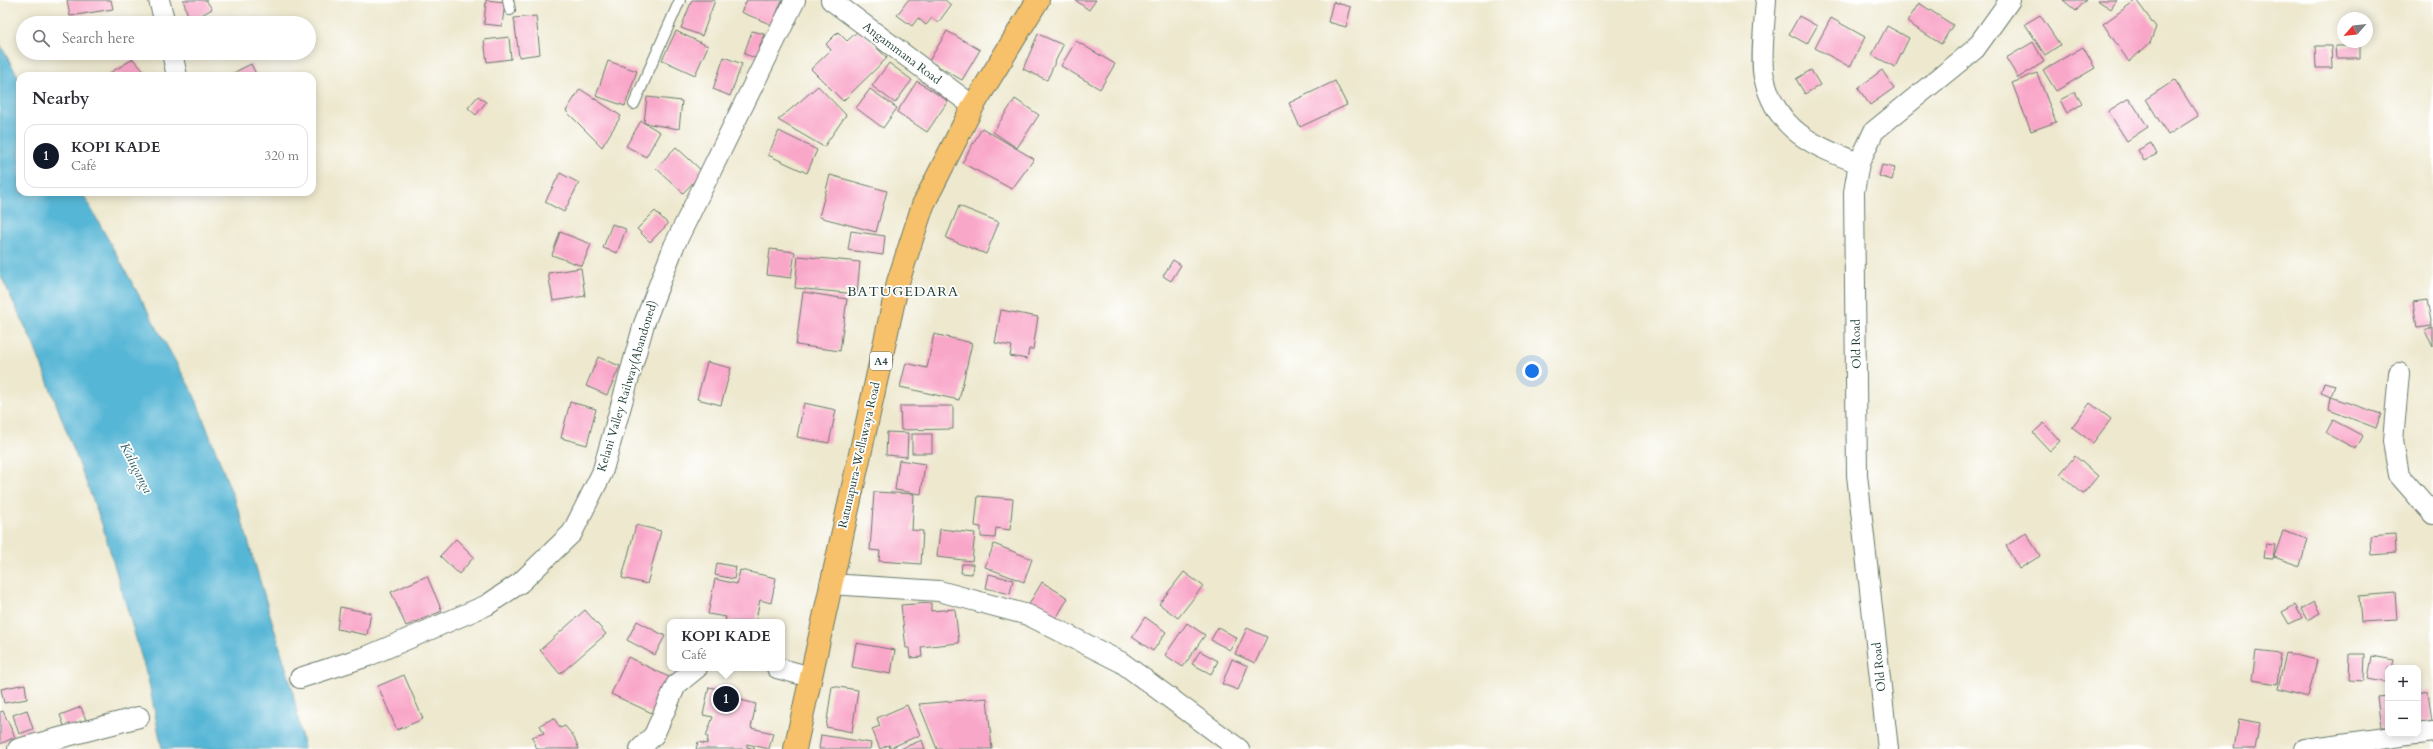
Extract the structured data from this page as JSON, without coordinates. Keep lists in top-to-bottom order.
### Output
{
  "streets": {
    "highway": ["A4", "Ratunapura-Wellawaya Road"],
    "street": ["Angammana Road", "Old Road", "Kelani Valley Railway(Abandoned)"]
  },
  "crossings": [
    ["Angammana Road", "Ratunapura-Wellawaya Road"]
  ],
  "districts": ["BATUGEDARA"],
  "water": ["Kaluganga"],
  "north": "bottom left",
  "page": {
    "search": "Search here",
    "heading": "Nearby",
    "list": [
      {
        "mark": "1",
        "name": "KOPI KADE",
        "note": "Café",
        "value": "320 m"
      }
    ],
    "popup": ["KOPI KADE", "Café"],
    "map_buttons": ["+", "−"],
    "pins": "1"
  }
}
